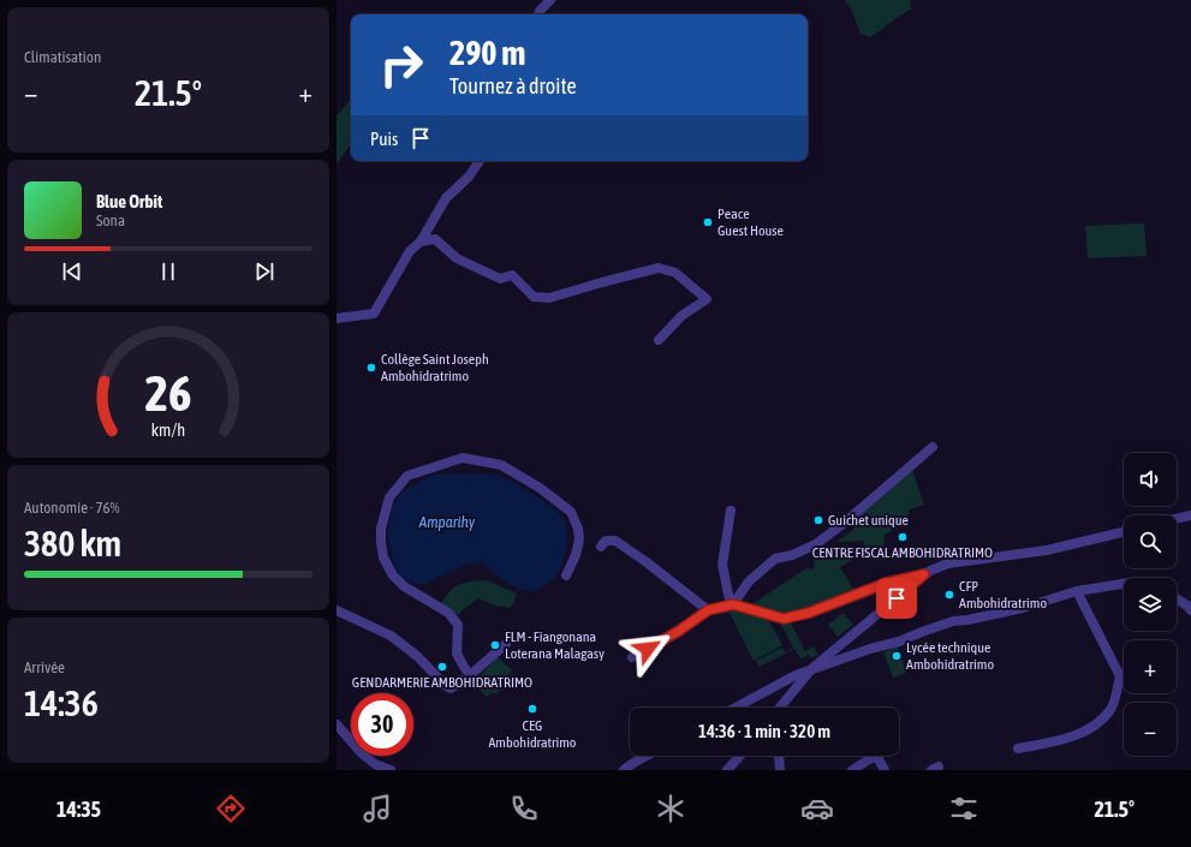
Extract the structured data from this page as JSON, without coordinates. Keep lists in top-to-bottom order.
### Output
{
  "water": ["Amparihy"],
  "places": [
    "Peace Guest House",
    "Collège Saint Joseph Ambohidratrimo",
    "Guichet unique",
    "CENTRE FISCAL AMBOHIDRATRIMO",
    "CFP Ambohidratrimo",
    "FLM - Fiangonana Loterana Malagasy",
    "Lycée technique Ambohidratrimo",
    "GENDARMERIE AMBOHIDRATRIMO",
    "CEG Ambohidratrimo"
  ],
  "page": {
    "tile": [
      "Climatisation",
      ["Autonomie · 76%", "380 km"],
      ["Arrivée", "14:36"]
    ],
    "turn": ["290 m", "Tournez à droite"],
    "heat": ["−", "21.5°", "+"],
    "then": "Puis",
    "song": ["Blue Orbit", "Sona"],
    "map_buttons": ["+", "−"],
    "limit": "30",
    "trip": "14:36 · 1 min · 320 m",
    "tabs": ["14:35", "21.5°"],
    "gauge": ["26", "km/h"]
  }
}
